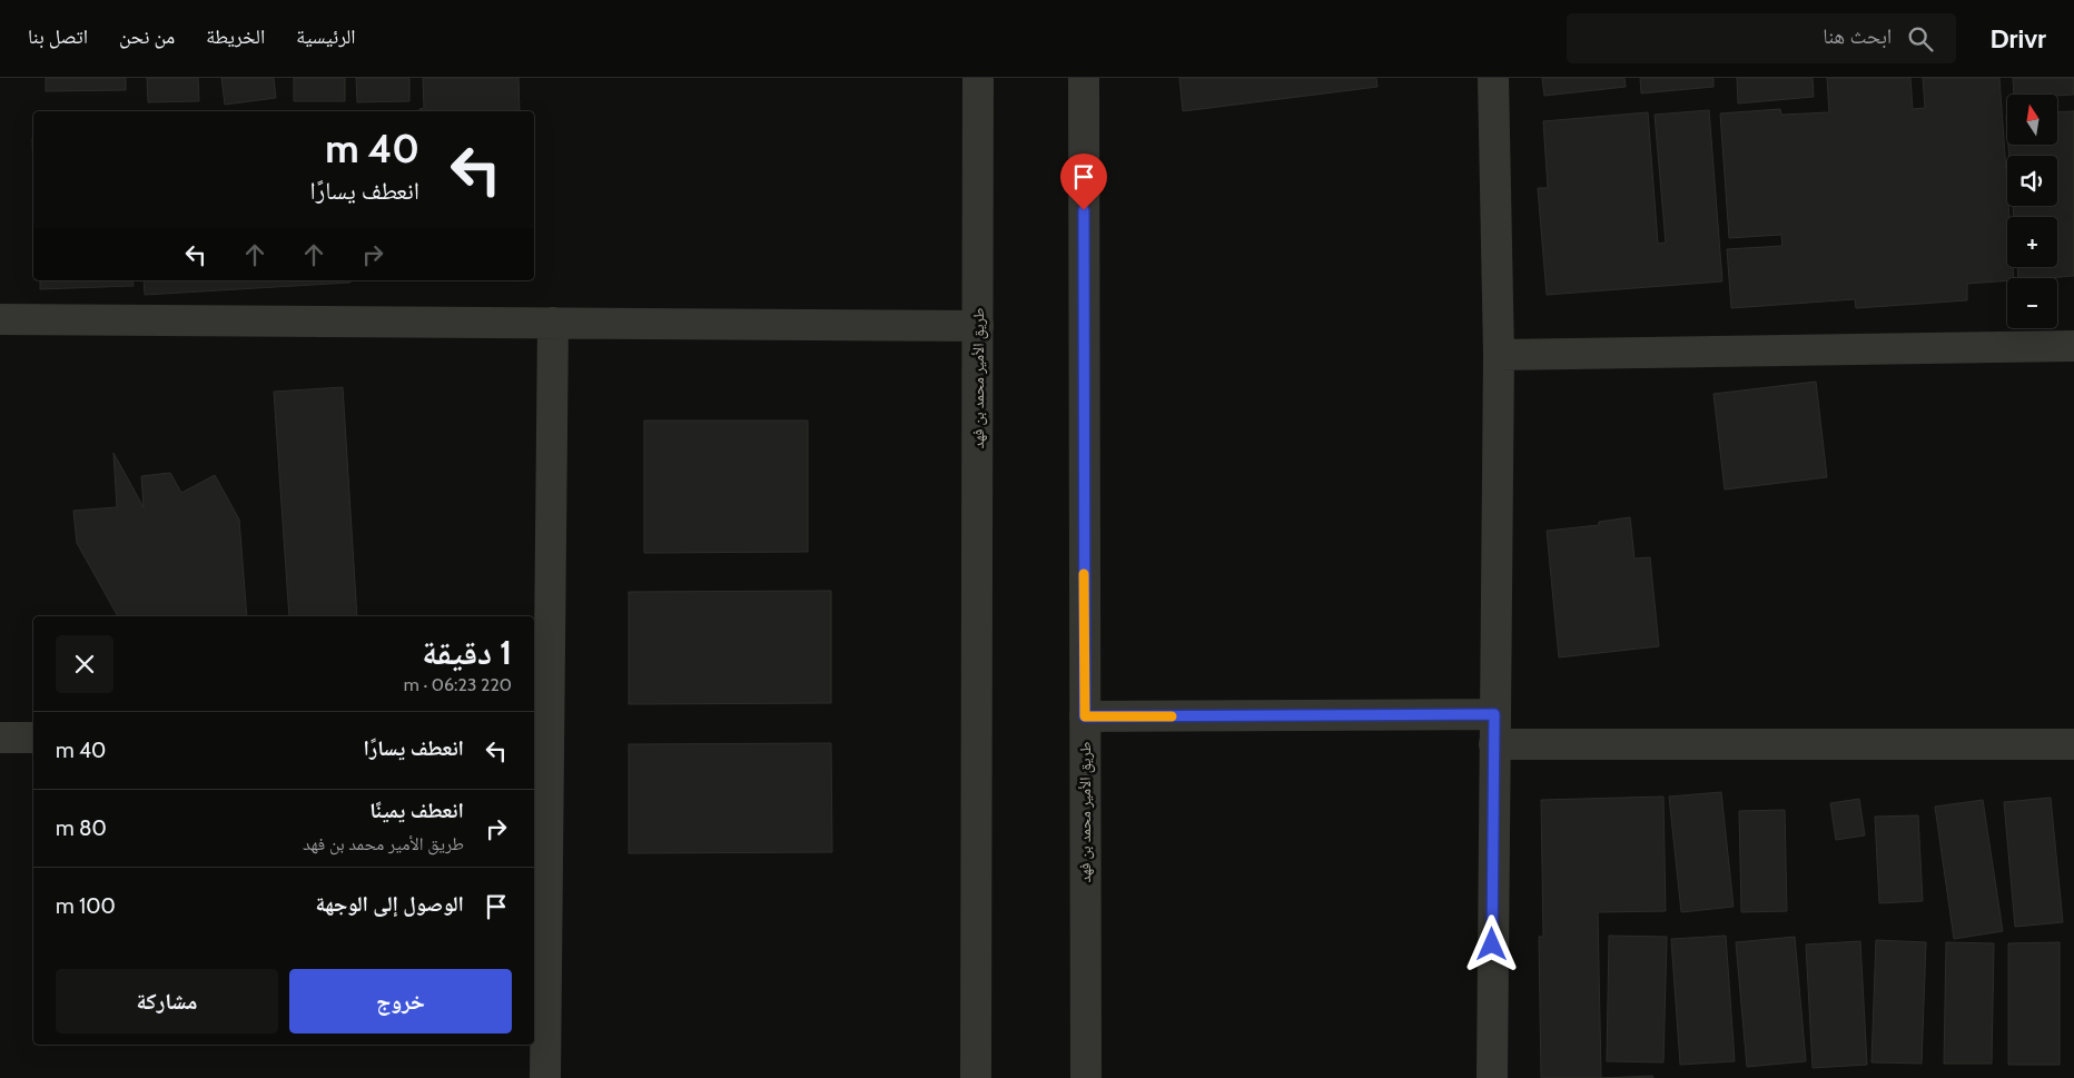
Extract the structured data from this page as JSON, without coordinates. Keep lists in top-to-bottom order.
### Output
{
  "streets": {
    "street": ["طريق الأمير محمد بن فهد"]
  },
  "north": "top",
  "page": {
    "header": "Drivr",
    "search": "ابحث هنا",
    "nav": [
      "الرئيسية",
      "الخريطة",
      "من نحن",
      "اتصل بنا"
    ],
    "map_buttons": ["+", "−"],
    "turn": ["40 m", "انعطف يسارًا"],
    "heading": ["1 دقيقة", "220 m · 06:23"],
    "list": [
      {
        "name": "انعطف يسارًا",
        "value": "40 m"
      },
      {
        "name": "انعطف يمينًا",
        "note": "طريق الأمير محمد بن فهد",
        "value": "80 m"
      },
      {
        "name": "الوصول إلى الوجهة",
        "value": "100 m"
      }
    ],
    "buttons": ["خروج", "مشاركة"]
  }
}
